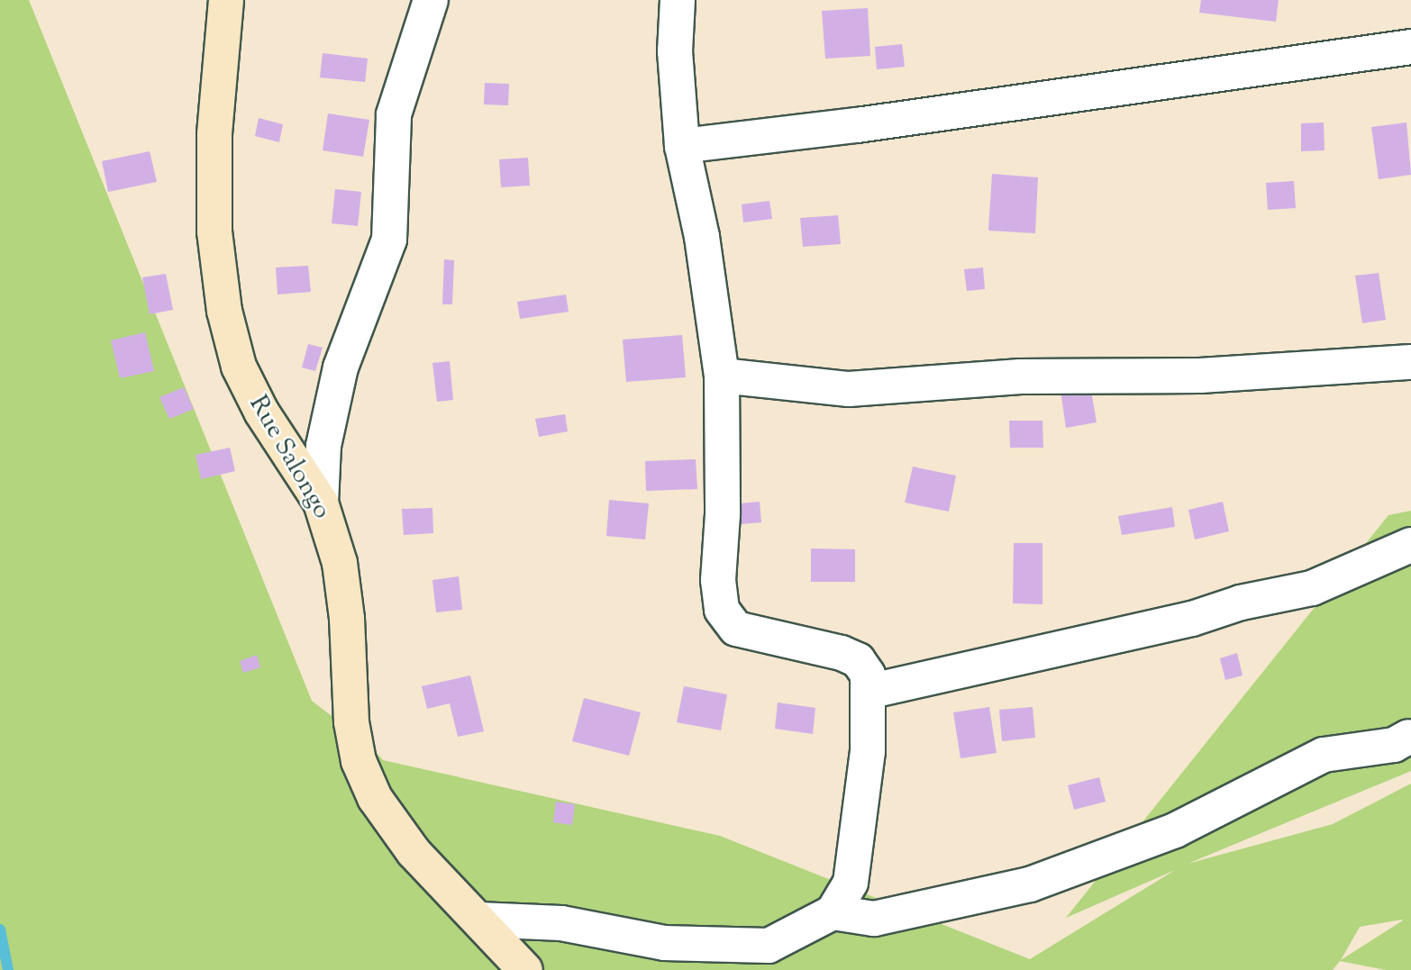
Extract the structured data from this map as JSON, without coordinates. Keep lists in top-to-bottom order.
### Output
{
  "streets": {
    "street": ["Rue Salongo"]
  }
}
